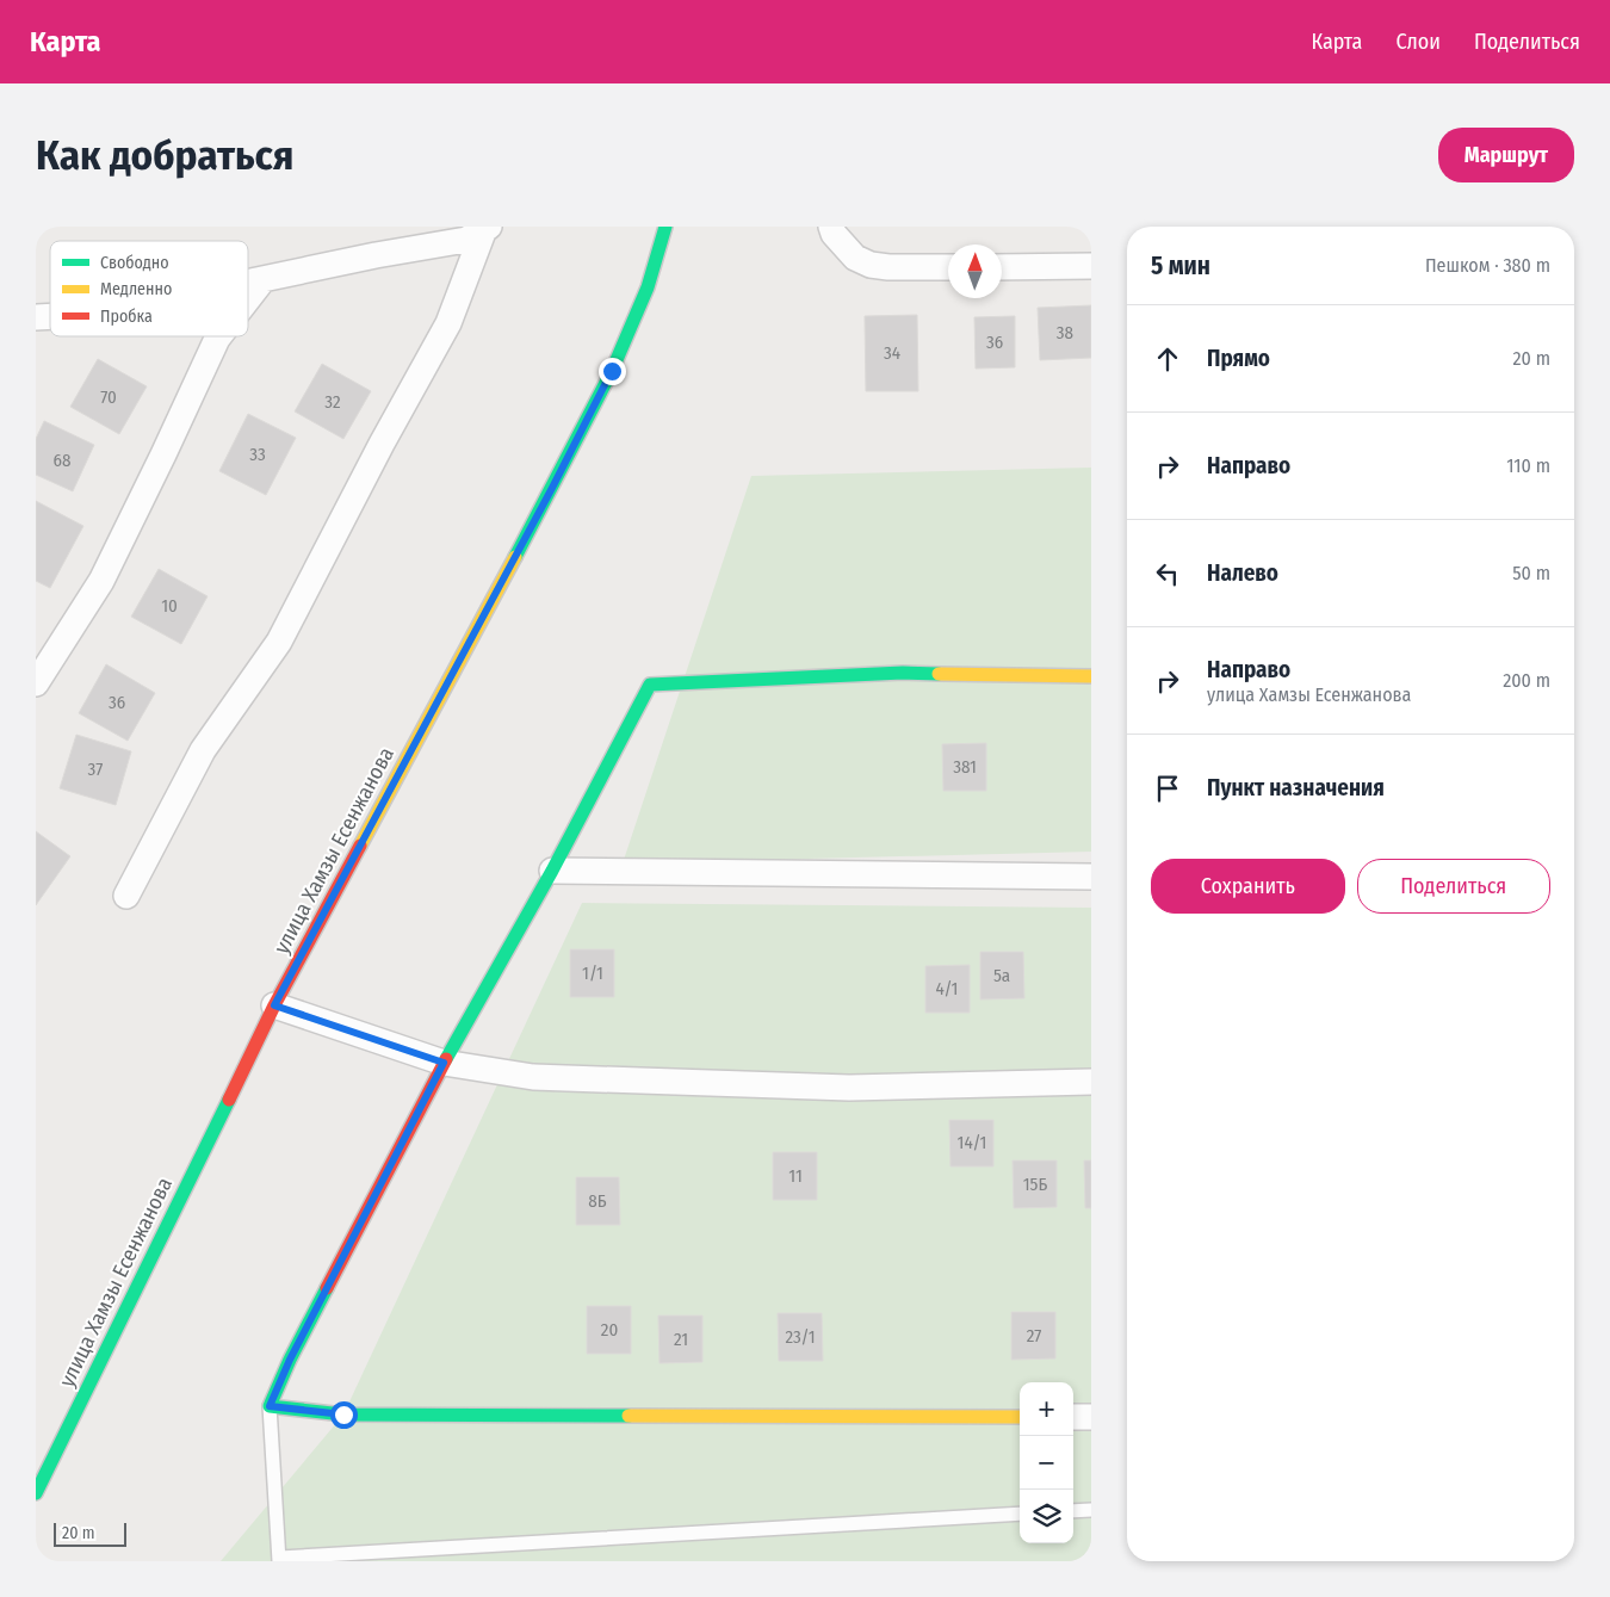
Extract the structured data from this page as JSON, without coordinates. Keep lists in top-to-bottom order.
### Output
{
  "streets": {
    "street": ["улица Хамзы Есенжанова"]
  },
  "house_numbers": [
    "38",
    "36",
    "34",
    "70",
    "32",
    "33",
    "68",
    "10",
    "36",
    "381",
    "37",
    "1/1",
    "5а",
    "4/1",
    "14/1",
    "11",
    "15Б",
    "8Б",
    "20",
    "27",
    "23/1",
    "21"
  ],
  "legend": ["Свободно", "Медленно", "Пробка"],
  "scale_bar": "20 m",
  "north": "top",
  "page": {
    "header": "Карта",
    "nav": ["Карта", "Слои", "Поделиться"],
    "buttons": [
      "Маршрут",
      ["Сохранить", "Поделиться"]
    ],
    "title": "Как добраться",
    "heading": ["5 мин", "Пешком · 380 m"],
    "list": [
      ["Прямо", "20 m"],
      ["Направо", "110 m"],
      ["Налево", "50 m"],
      ["Направо", "улица Хамзы Есенжанова", "200 m"],
      "Пункт назначения"
    ],
    "map_buttons": ["+", "−"],
    "scale": "20 m"
  }
}
